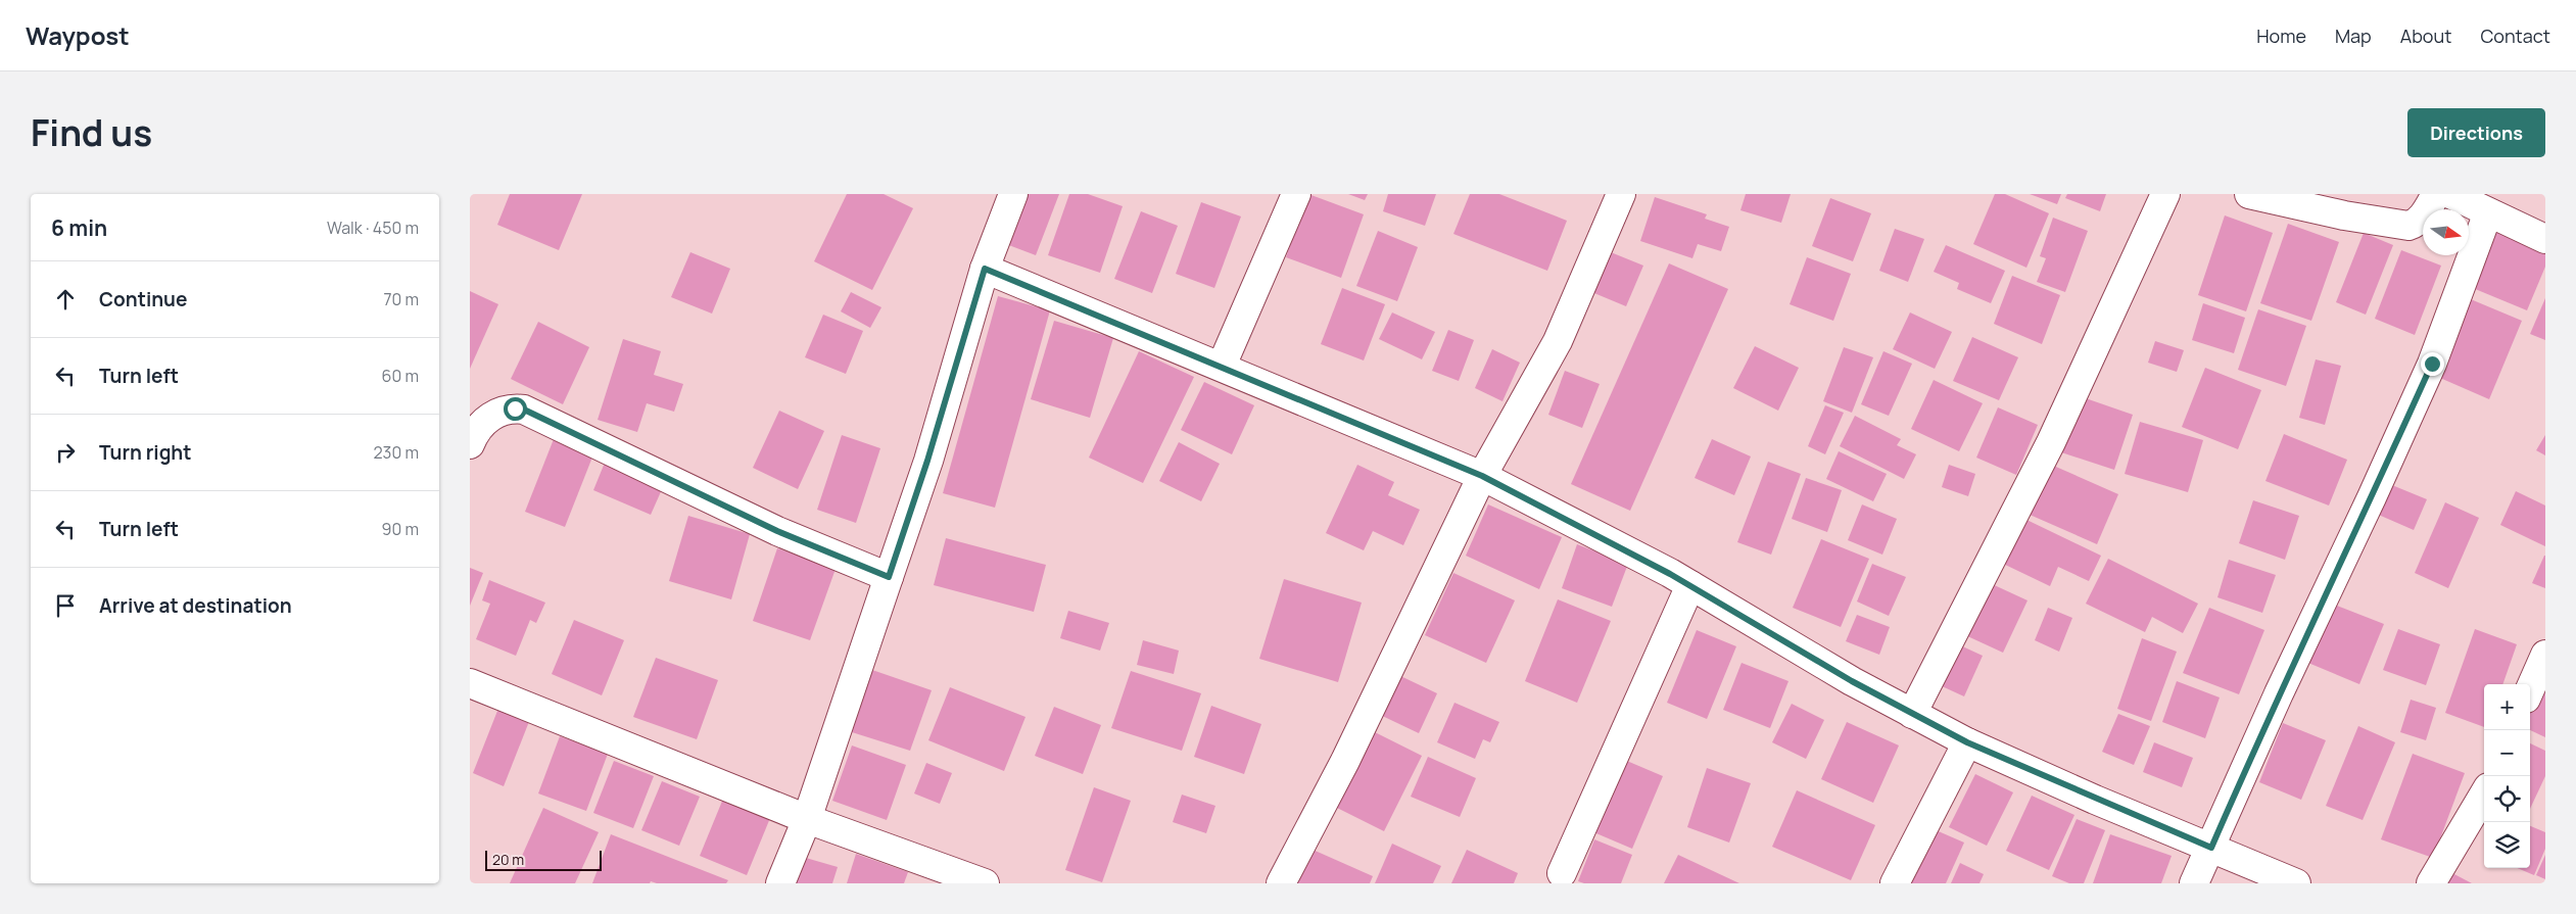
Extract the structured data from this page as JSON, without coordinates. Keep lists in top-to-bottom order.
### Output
{
  "scale_bar": "20 m",
  "north": "right",
  "page": {
    "header": "Waypost",
    "nav": [
      "Home",
      "Map",
      "About",
      "Contact"
    ],
    "title": "Find us",
    "buttons": "Directions",
    "heading": ["6 min", "Walk · 450 m"],
    "list": [
      ["Continue", "70 m"],
      ["Turn left", "60 m"],
      ["Turn right", "230 m"],
      ["Turn left", "90 m"],
      "Arrive at destination"
    ],
    "map_buttons": ["+", "−"],
    "scale": "20 m"
  }
}
